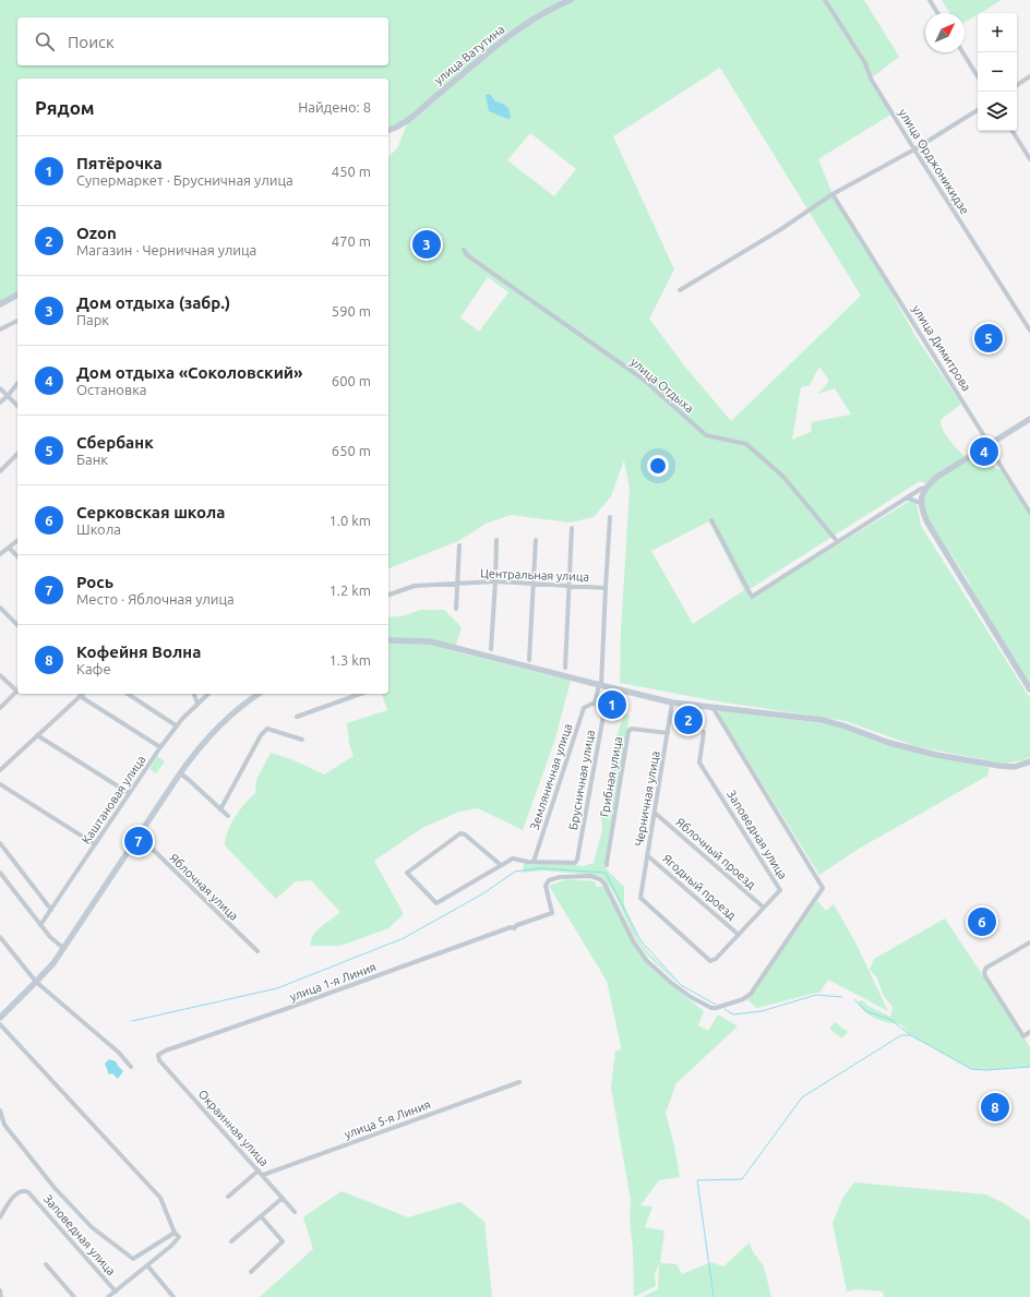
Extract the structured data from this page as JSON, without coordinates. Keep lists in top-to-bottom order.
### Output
{
  "streets": {
    "street": [
      "улица Ватутина",
      "улица Орджоникидзе",
      "улица Димитрова",
      "улица Отдыха",
      "Центральная улица",
      "Земляничная улица",
      "Грибная улица",
      "Брусничная улица",
      "Черничная улица",
      "Каштановая улица",
      "Заповедная улица",
      "Яблочный проезд",
      "Яблочная улица",
      "Ягодный проезд",
      "улица 1-я Линия",
      "улица 5-я Линия",
      "Окраинная улица"
    ]
  },
  "crossings": [
    ["Земляничная улица", "Брусничная улица"],
    ["Грибная улица", "Черничная улица"],
    ["Черничная улица", "Заповедная улица"],
    ["Черничная улица", "Яблочный проезд"],
    ["Черничная улица", "Ягодный проезд"],
    ["Заповедная улица", "Яблочный проезд"],
    ["Заповедная улица", "Ягодный проезд"],
    ["улица 1-я Линия", "Окраинная улица"],
    ["улица 5-я Линия", "Окраинная улица"]
  ],
  "north": "top right",
  "page": {
    "map_buttons": ["+", "−"],
    "search": "Поиск",
    "heading": ["Рядом", "Найдено: 8"],
    "list": [
      {
        "mark": "1",
        "name": "Пятёрочка",
        "note": "Супермаркет · Брусничная улица",
        "value": "450 m"
      },
      {
        "mark": "2",
        "name": "Ozon",
        "note": "Магазин · Черничная улица",
        "value": "470 m"
      },
      {
        "mark": "3",
        "name": "Дом отдыха (забр.)",
        "note": "Парк",
        "value": "590 m"
      },
      {
        "mark": "4",
        "name": "Дом отдыха «Соколовский»",
        "note": "Остановка",
        "value": "600 m"
      },
      {
        "mark": "5",
        "name": "Сбербанк",
        "note": "Банк",
        "value": "650 m"
      },
      {
        "mark": "6",
        "name": "Серковская школа",
        "note": "Школа",
        "value": "1.0 km"
      },
      {
        "mark": "7",
        "name": "Рось",
        "note": "Место · Яблочная улица",
        "value": "1.2 km"
      },
      {
        "mark": "8",
        "name": "Кофейня Волна",
        "note": "Кафе",
        "value": "1.3 km"
      }
    ],
    "pins": [
      "3",
      "5",
      "4",
      "1",
      "2",
      "7",
      "6",
      "8"
    ]
  }
}
